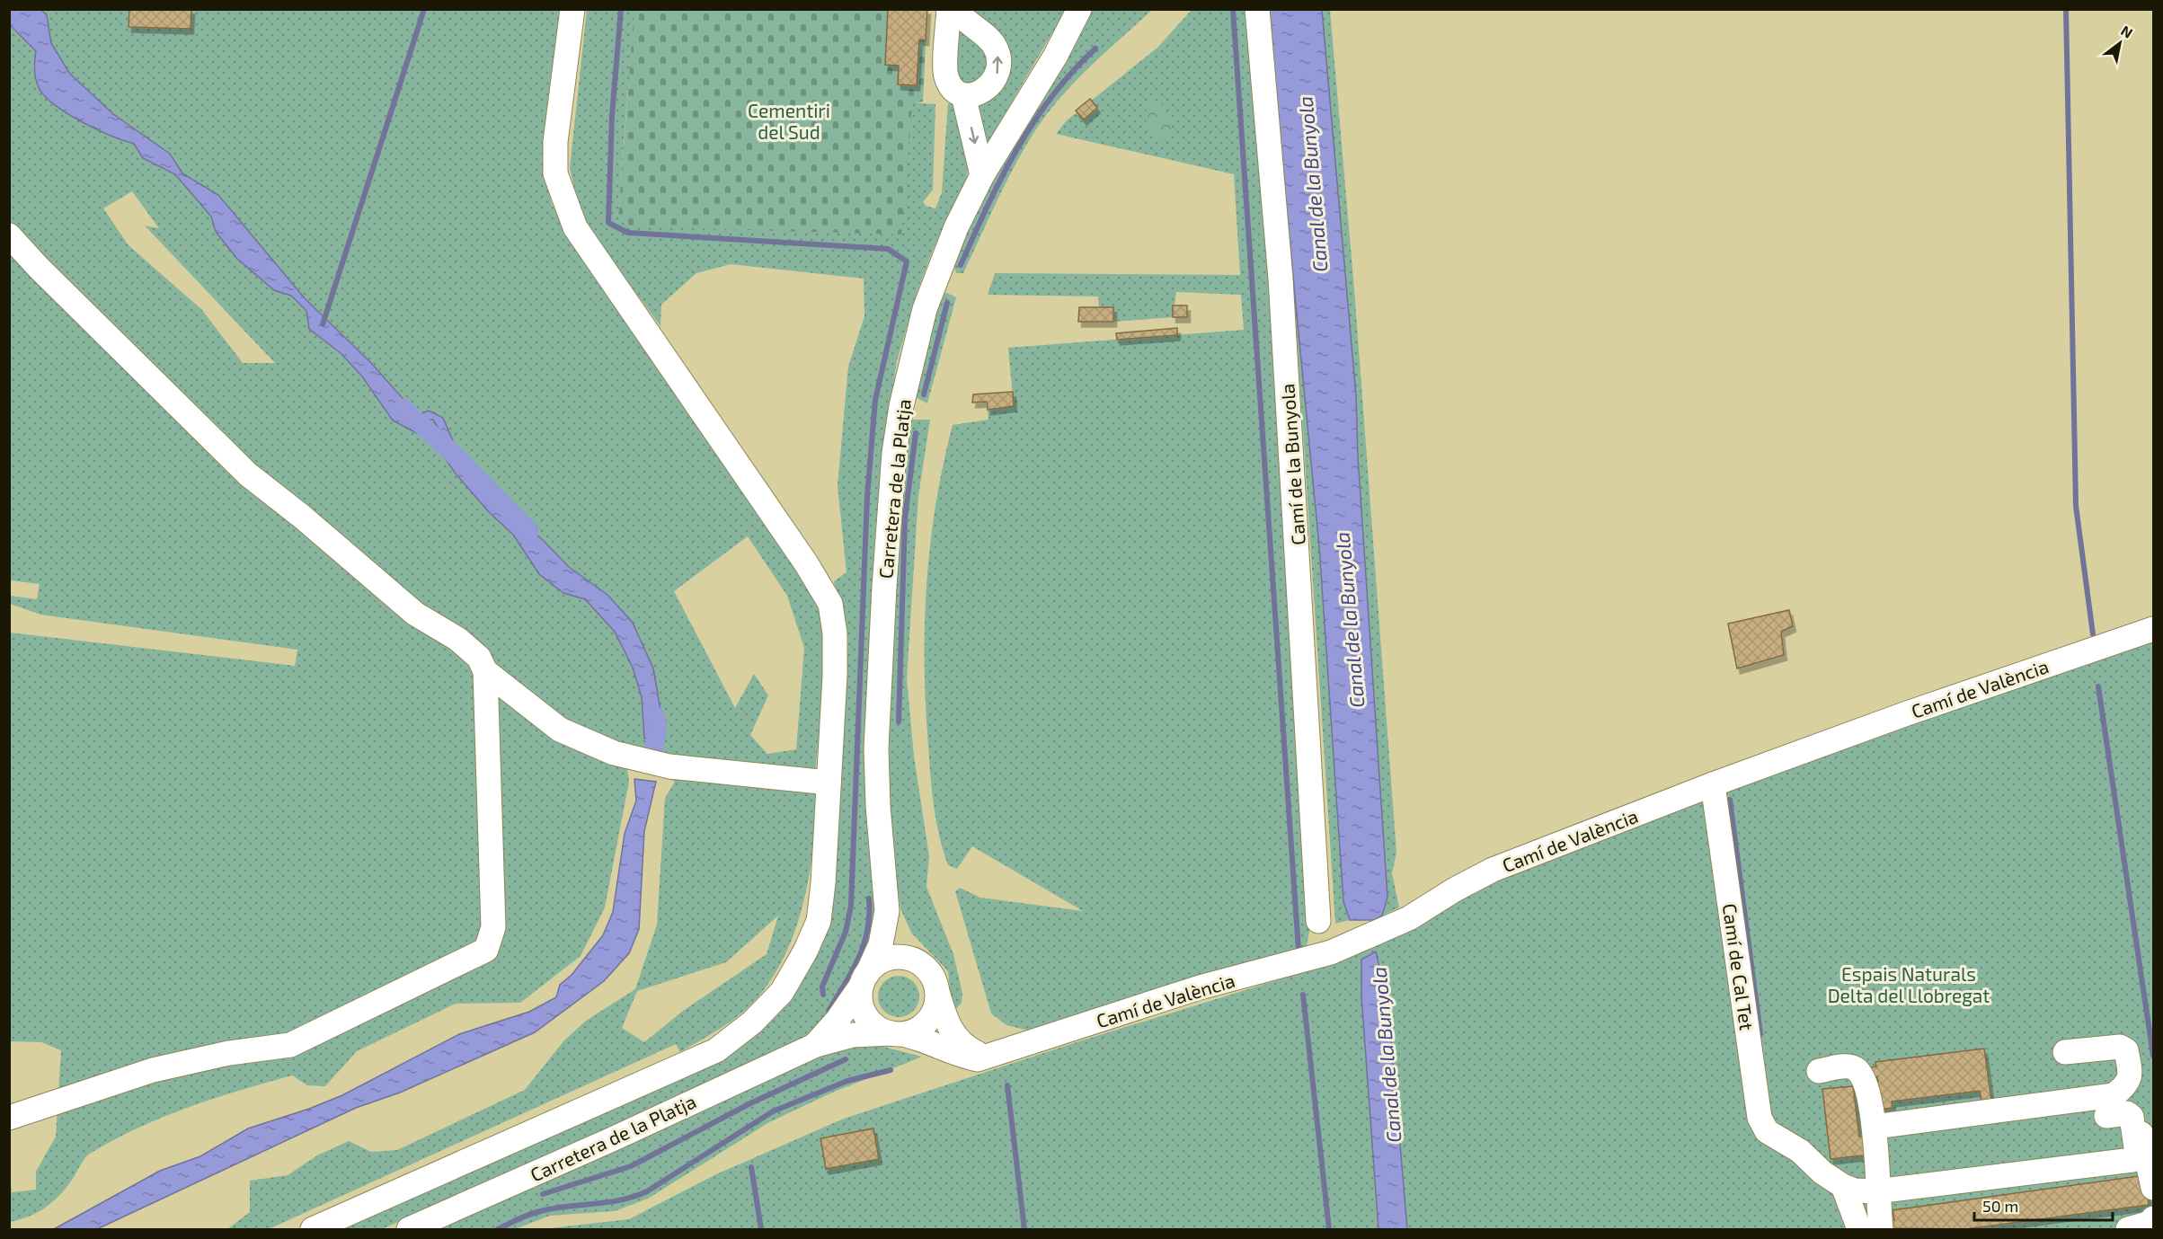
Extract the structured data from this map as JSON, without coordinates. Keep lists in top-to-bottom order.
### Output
{
  "streets": {
    "street": [
      "Camí de la Bunyola",
      "Carretera de la Platja",
      "Camí de València",
      "Camí de Cal Tet"
    ]
  },
  "crossings": [
    ["Carretera de la Platja", "Camí de València"],
    ["Camí de València", "Camí de Cal Tet"]
  ],
  "water": ["Canal de la Bunyola"],
  "parks": ["Cementiri del Sud", "Espais Naturals Delta del Llobregat"],
  "scale_bar": "50 m",
  "north": "top right"
}
